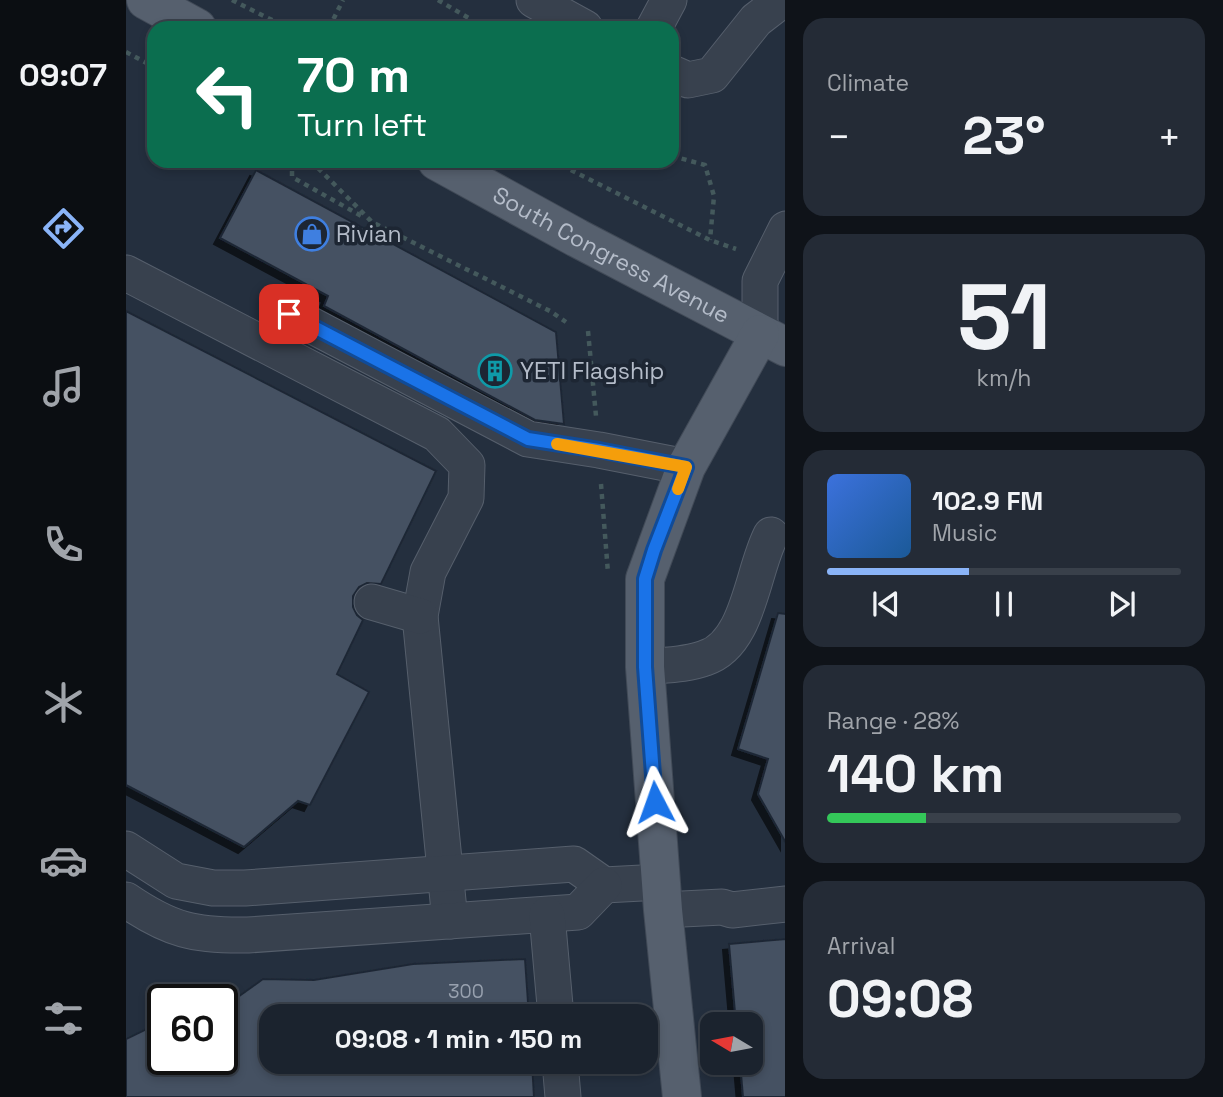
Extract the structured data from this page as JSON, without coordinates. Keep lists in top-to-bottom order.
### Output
{
  "streets": {
    "main road": ["South Congress Avenue"]
  },
  "places": {
    "shop": ["Rivian"],
    "building": ["YETI Flagship"]
  },
  "house_numbers": ["300"],
  "north": "left",
  "page": {
    "tabs": "09:07",
    "tile": [
      "Climate",
      ["51", "km/h"],
      ["Range · 28%", "140 km"],
      ["Arrival", "09:08"]
    ],
    "turn": ["70 m", "Turn left"],
    "heat": ["−", "23°", "+"],
    "song": ["102.9 FM", "Music"],
    "limit": "60",
    "trip": "09:08 · 1 min · 150 m"
  }
}
